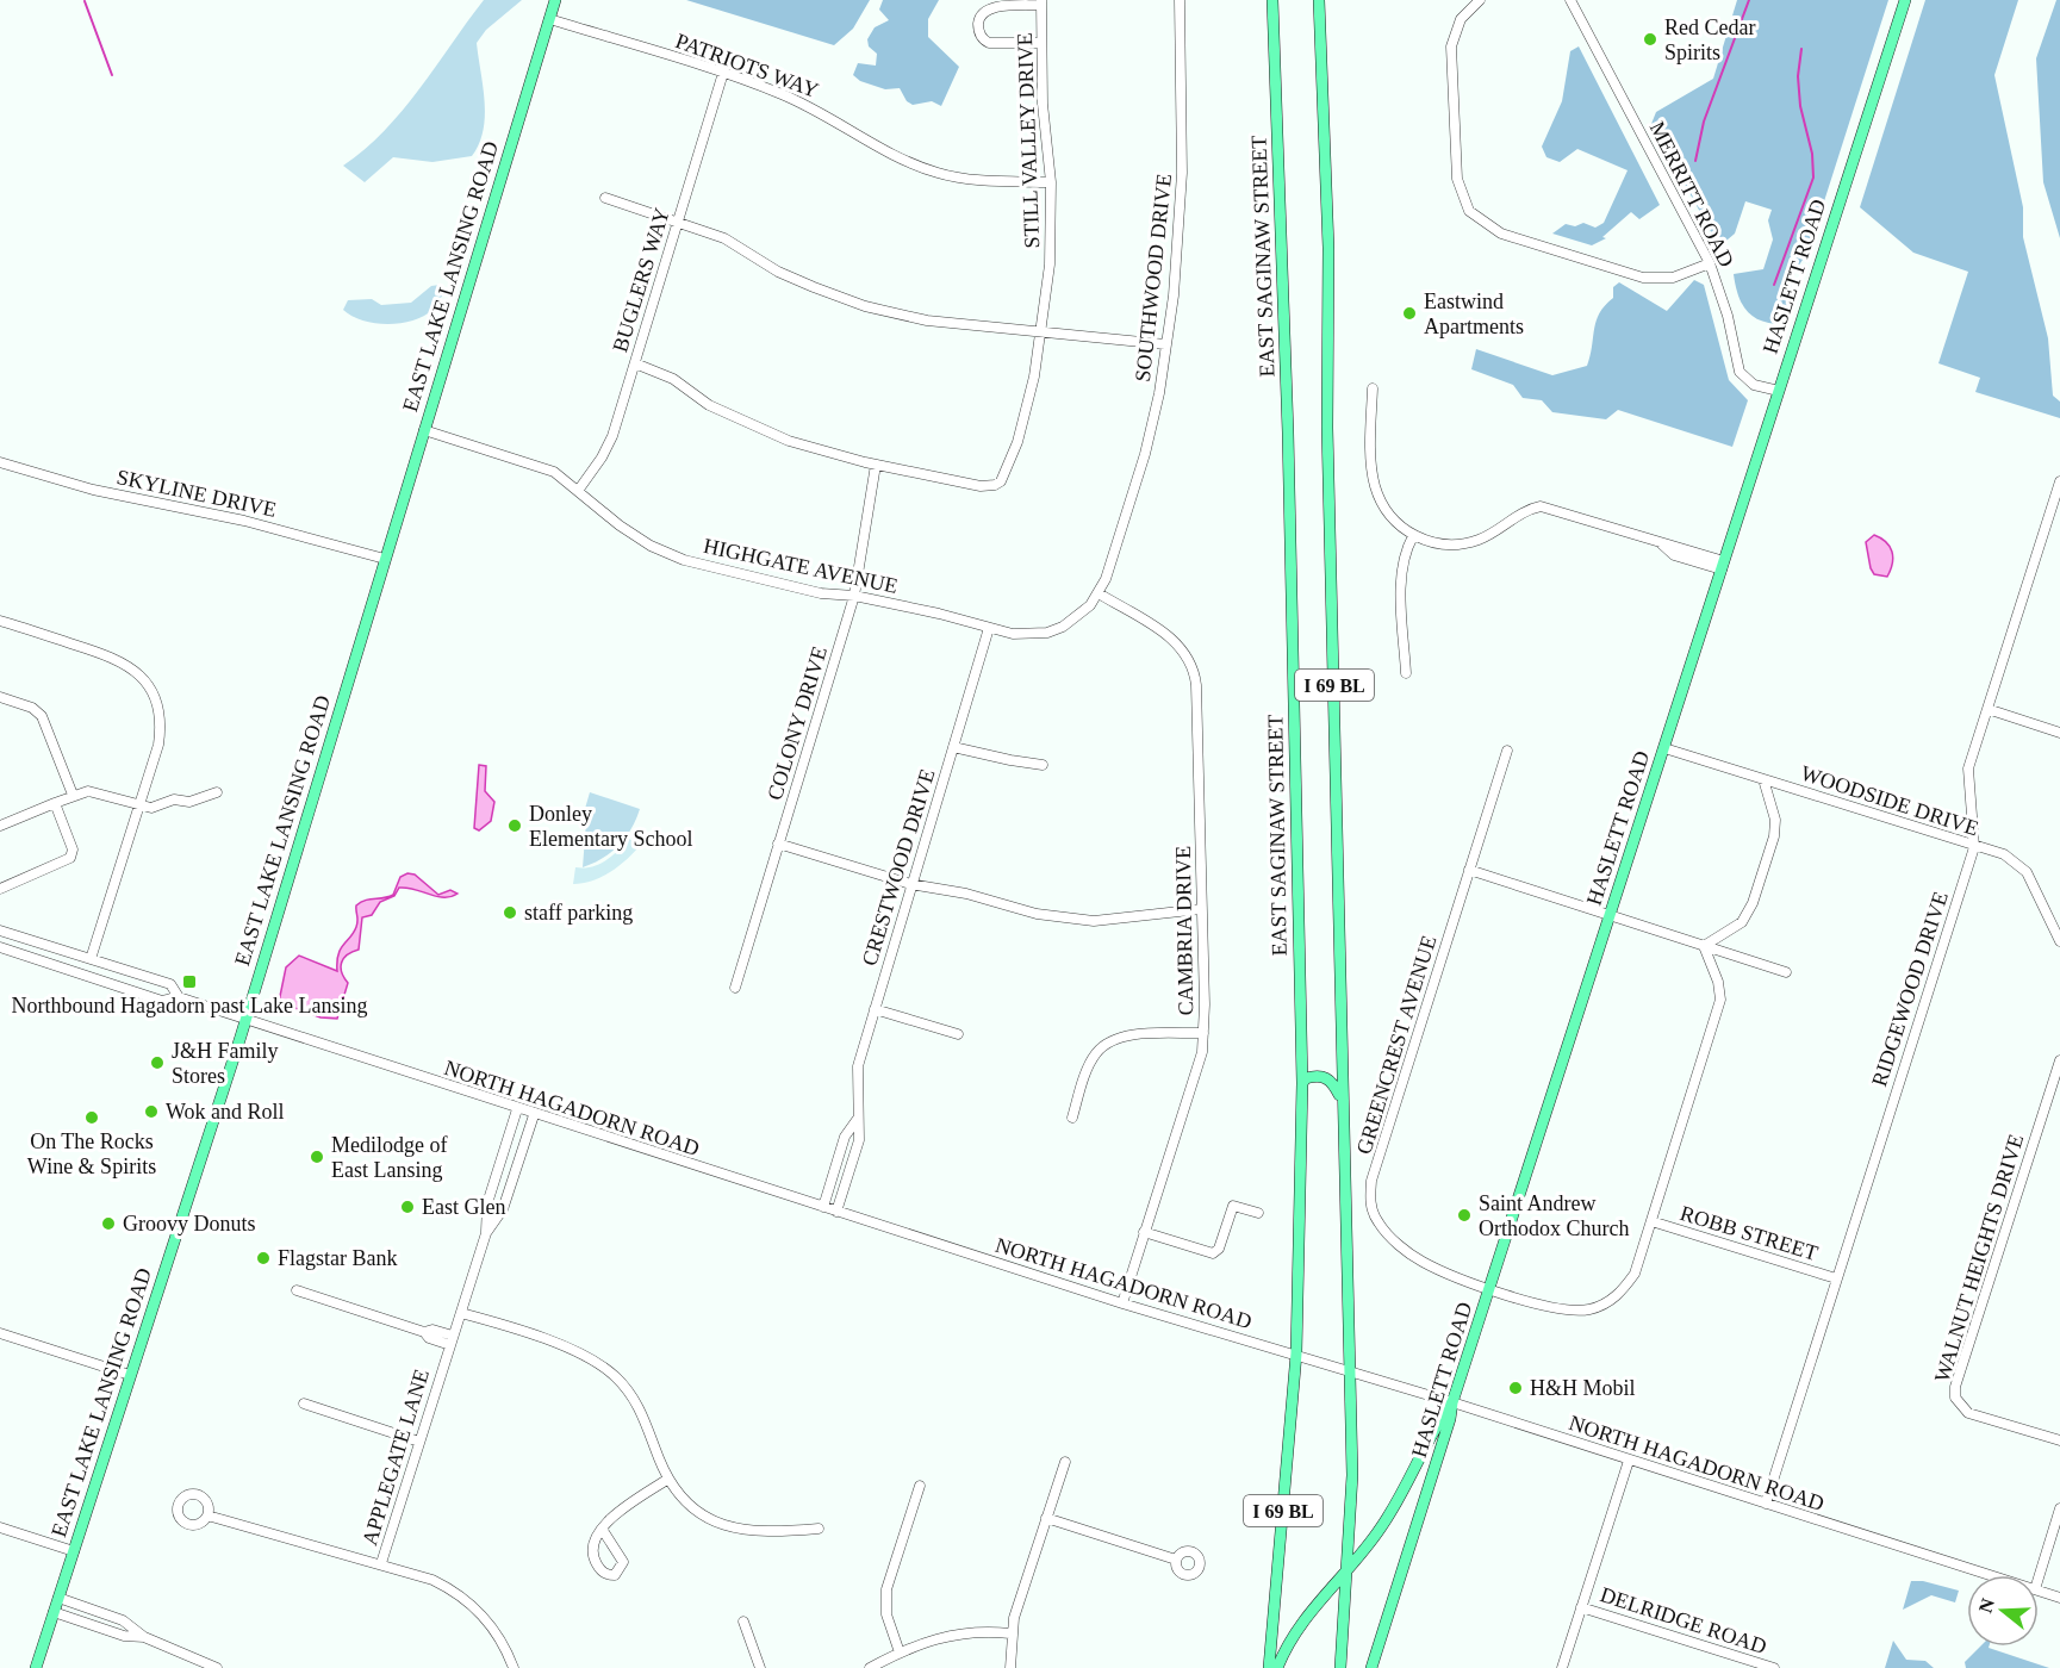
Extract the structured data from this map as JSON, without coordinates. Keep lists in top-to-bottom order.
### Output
{
  "streets": {
    "main road": [
      "EAST SAGINAW STREET",
      "EAST LAKE LANSING ROAD",
      "HASLETT ROAD",
      "I 69 BL"
    ],
    "street": [
      "PATRIOTS WAY",
      "STILL VALLEY DRIVE",
      "MERRITT ROAD",
      "SOUTHWOOD DRIVE",
      "BUGLERS WAY",
      "SKYLINE DRIVE",
      "HIGHGATE AVENUE",
      "COLONY DRIVE",
      "WOODSIDE DRIVE",
      "CRESTWOOD DRIVE",
      "CAMBRIA DRIVE",
      "RIDGEWOOD DRIVE",
      "GREENCREST AVENUE",
      "NORTH HAGADORN ROAD",
      "ROBB STREET",
      "WALNUT HEIGHTS DRIVE",
      "APPLEGATE LANE",
      "DELRIDGE ROAD"
    ]
  },
  "crossings": [
    ["PATRIOTS WAY", "STILL VALLEY DRIVE"],
    ["PATRIOTS WAY", "EAST LAKE LANSING ROAD"],
    ["PATRIOTS WAY", "BUGLERS WAY"],
    ["STILL VALLEY DRIVE", "COLONY DRIVE"],
    ["MERRITT ROAD", "HASLETT ROAD"],
    ["EAST SAGINAW STREET", "NORTH HAGADORN ROAD"],
    ["EAST LAKE LANSING ROAD", "SKYLINE DRIVE"],
    ["EAST LAKE LANSING ROAD", "HIGHGATE AVENUE"],
    ["EAST LAKE LANSING ROAD", "NORTH HAGADORN ROAD"],
    ["HASLETT ROAD", "WOODSIDE DRIVE"],
    ["HASLETT ROAD", "GREENCREST AVENUE"],
    ["HASLETT ROAD", "NORTH HAGADORN ROAD"],
    ["SOUTHWOOD DRIVE", "HIGHGATE AVENUE"],
    ["SOUTHWOOD DRIVE", "CAMBRIA DRIVE"],
    ["BUGLERS WAY", "HIGHGATE AVENUE"],
    ["HIGHGATE AVENUE", "COLONY DRIVE"],
    ["HIGHGATE AVENUE", "CRESTWOOD DRIVE"],
    ["HIGHGATE AVENUE", "CAMBRIA DRIVE"],
    ["I 69 BL", "NORTH HAGADORN ROAD"],
    ["WOODSIDE DRIVE", "RIDGEWOOD DRIVE"],
    ["CRESTWOOD DRIVE", "NORTH HAGADORN ROAD"],
    ["CAMBRIA DRIVE", "NORTH HAGADORN ROAD"],
    ["RIDGEWOOD DRIVE", "NORTH HAGADORN ROAD"],
    ["RIDGEWOOD DRIVE", "ROBB STREET"],
    ["GREENCREST AVENUE", "ROBB STREET"],
    ["NORTH HAGADORN ROAD", "APPLEGATE LANE"]
  ],
  "places": {
    "other": [
      "Red Cedar Spirits",
      "Eastwind Apartments",
      "Donley Elementary School",
      "staff parking",
      "J&H Family Stores",
      "Wok and Roll",
      "On The Rocks Wine & Spirits",
      "Medilodge of East Lansing",
      "East Glen",
      "Saint Andrew Orthodox Church",
      "Groovy Donuts",
      "Flagstar Bank",
      "H&H Mobil"
    ],
    "transit": ["Northbound Hagadorn past Lake Lansing"]
  },
  "north": "left"
}
